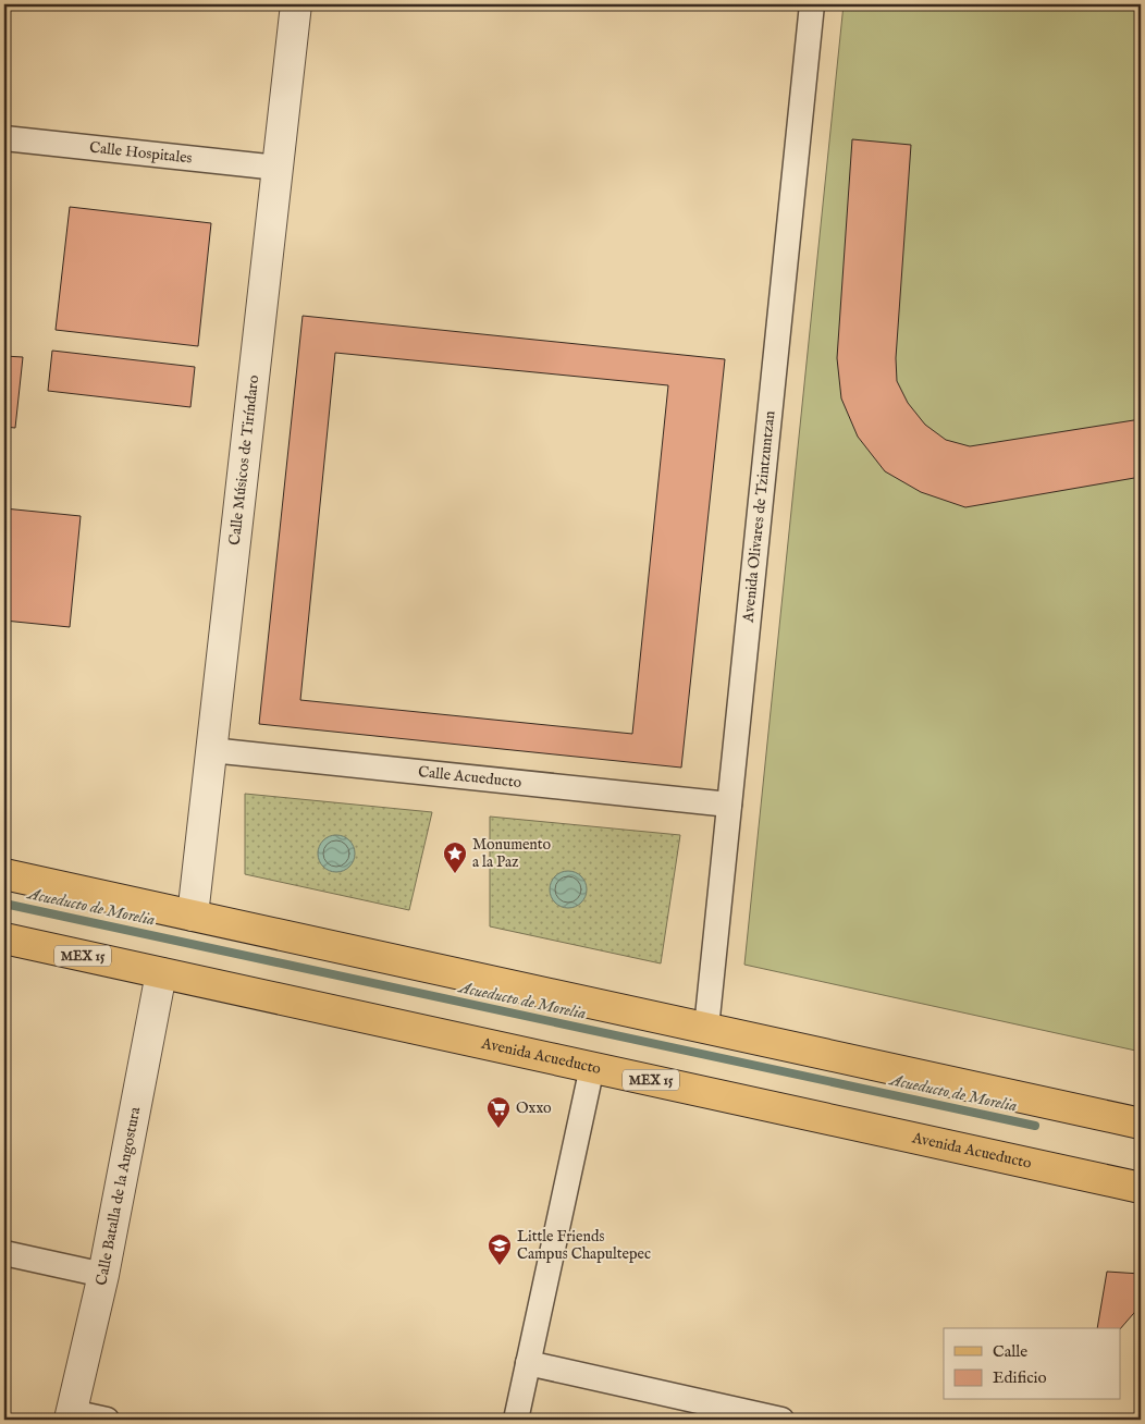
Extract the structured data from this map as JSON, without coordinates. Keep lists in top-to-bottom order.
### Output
{
  "streets": {
    "main road": ["MEX 15", "Avenida Acueducto"],
    "street": [
      "Calle Hospitales",
      "Calle Músicos de Tiríndaro",
      "Avenida Olivares de Tzintzuntzan",
      "Calle Acueducto",
      "Calle Batalla de la Angostura"
    ]
  },
  "crossings": [
    ["Calle Hospitales", "Calle Músicos de Tiríndaro"],
    ["Calle Músicos de Tiríndaro", "Calle Acueducto"],
    ["Avenida Olivares de Tzintzuntzan", "Calle Acueducto"],
    ["Avenida Acueducto", "Calle Batalla de la Angostura"]
  ],
  "water": ["Acueducto de Morelia"],
  "places": {
    "place": ["Monumento a la Paz"],
    "supermarket": ["Oxxo"],
    "school or university": ["Little Friends Campus Chapultepec"]
  },
  "legend": ["Calle", "Edificio"]
}
